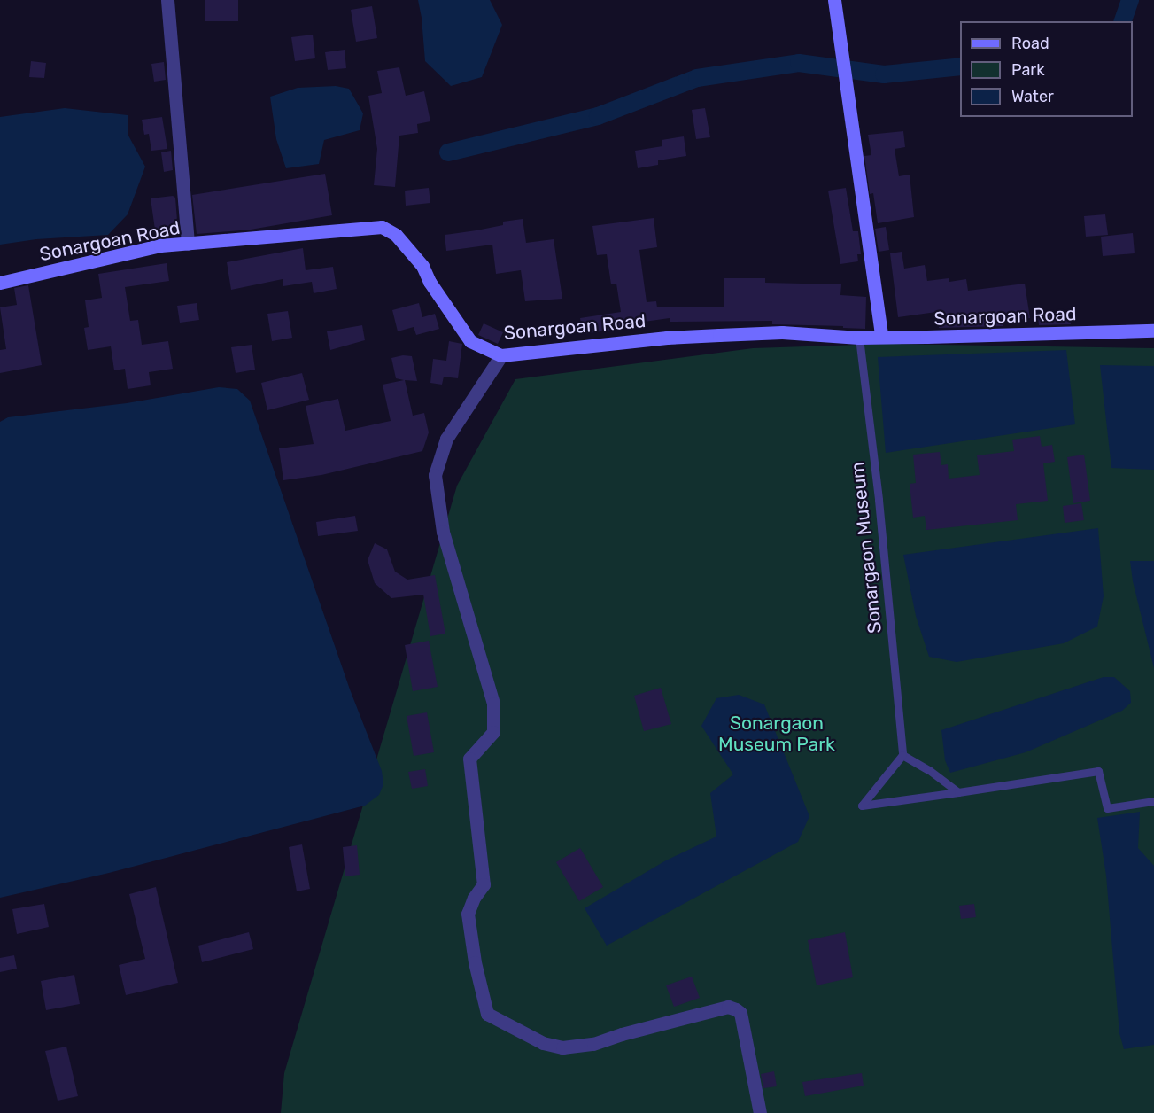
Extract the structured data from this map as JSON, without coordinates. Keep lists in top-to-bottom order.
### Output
{
  "streets": {
    "main road": ["Sonargoan Road"],
    "lane": ["Sonargaon Museum"]
  },
  "crossings": [
    ["Sonargoan Road", "Sonargaon Museum"]
  ],
  "parks": ["Sonargaon Museum Park"],
  "legend": ["Road", "Park", "Water"]
}
